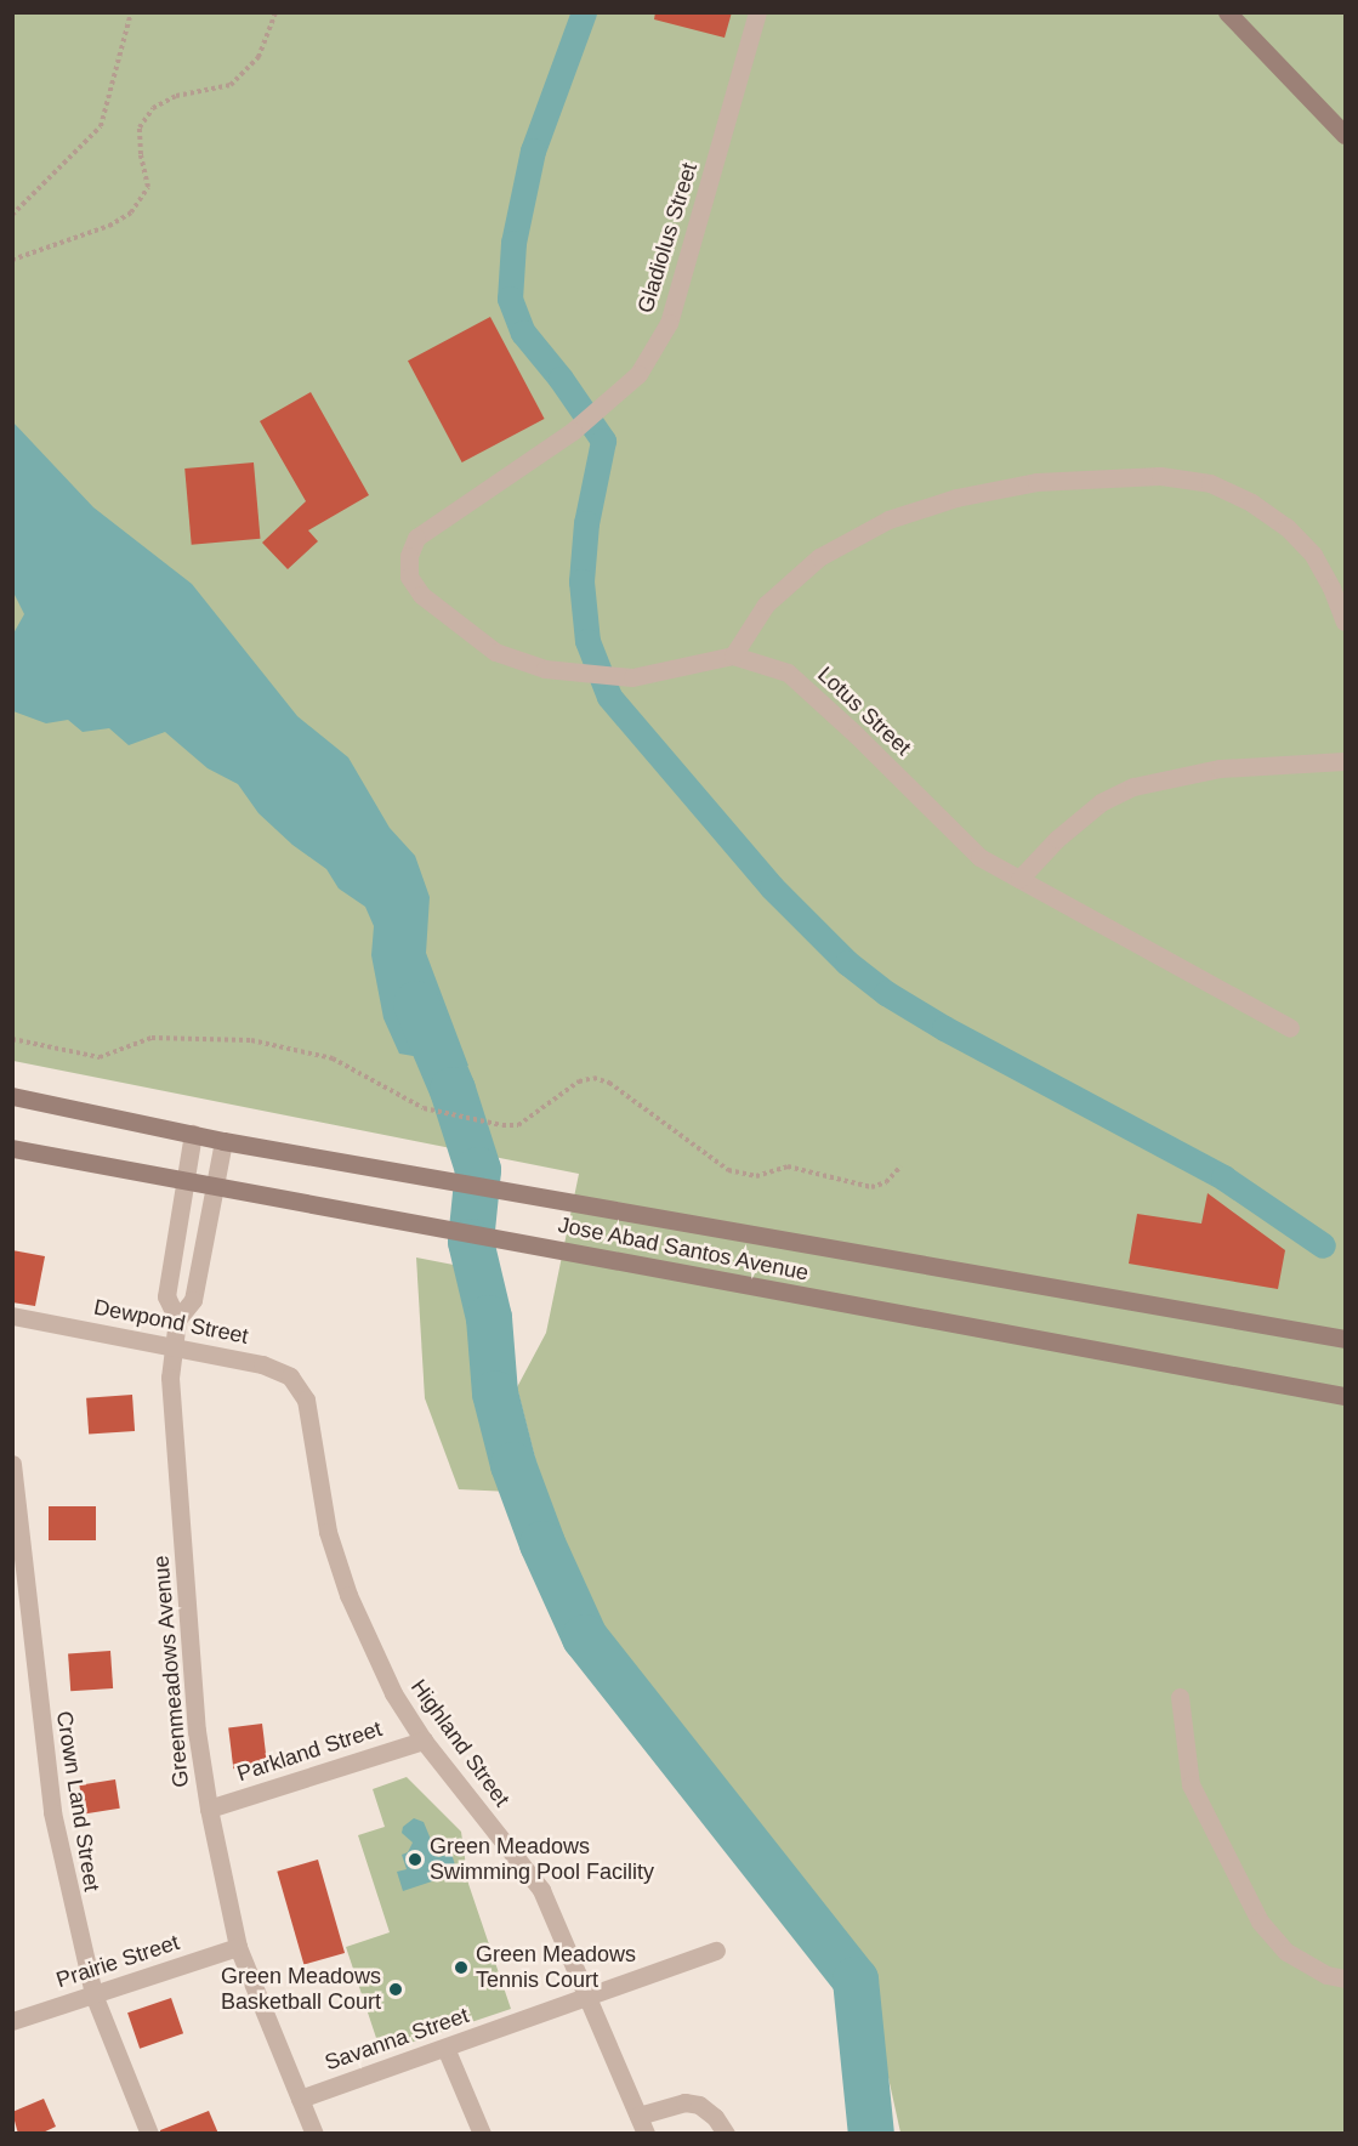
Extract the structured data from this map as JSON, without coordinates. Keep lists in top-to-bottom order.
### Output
{
  "streets": {
    "main road": ["Jose Abad Santos Avenue"],
    "street": [
      "Gladiolus Street",
      "Lotus Street",
      "Dewpond Street",
      "Greenmeadows Avenue",
      "Highland Street",
      "Parkland Street",
      "Crown Land Street",
      "Prairie Street",
      "Savanna Street"
    ]
  },
  "crossings": [
    ["Gladiolus Street", "Lotus Street"],
    ["Jose Abad Santos Avenue", "Greenmeadows Avenue"],
    ["Dewpond Street", "Greenmeadows Avenue"],
    ["Dewpond Street", "Highland Street"],
    ["Greenmeadows Avenue", "Parkland Street"],
    ["Greenmeadows Avenue", "Prairie Street"],
    ["Greenmeadows Avenue", "Savanna Street"],
    ["Highland Street", "Parkland Street"],
    ["Highland Street", "Savanna Street"],
    ["Crown Land Street", "Prairie Street"]
  ],
  "places": ["Green Meadows Swimming Pool Facility", "Green Meadows Tennis Court", "Green Meadows Basketball Court"]
}
